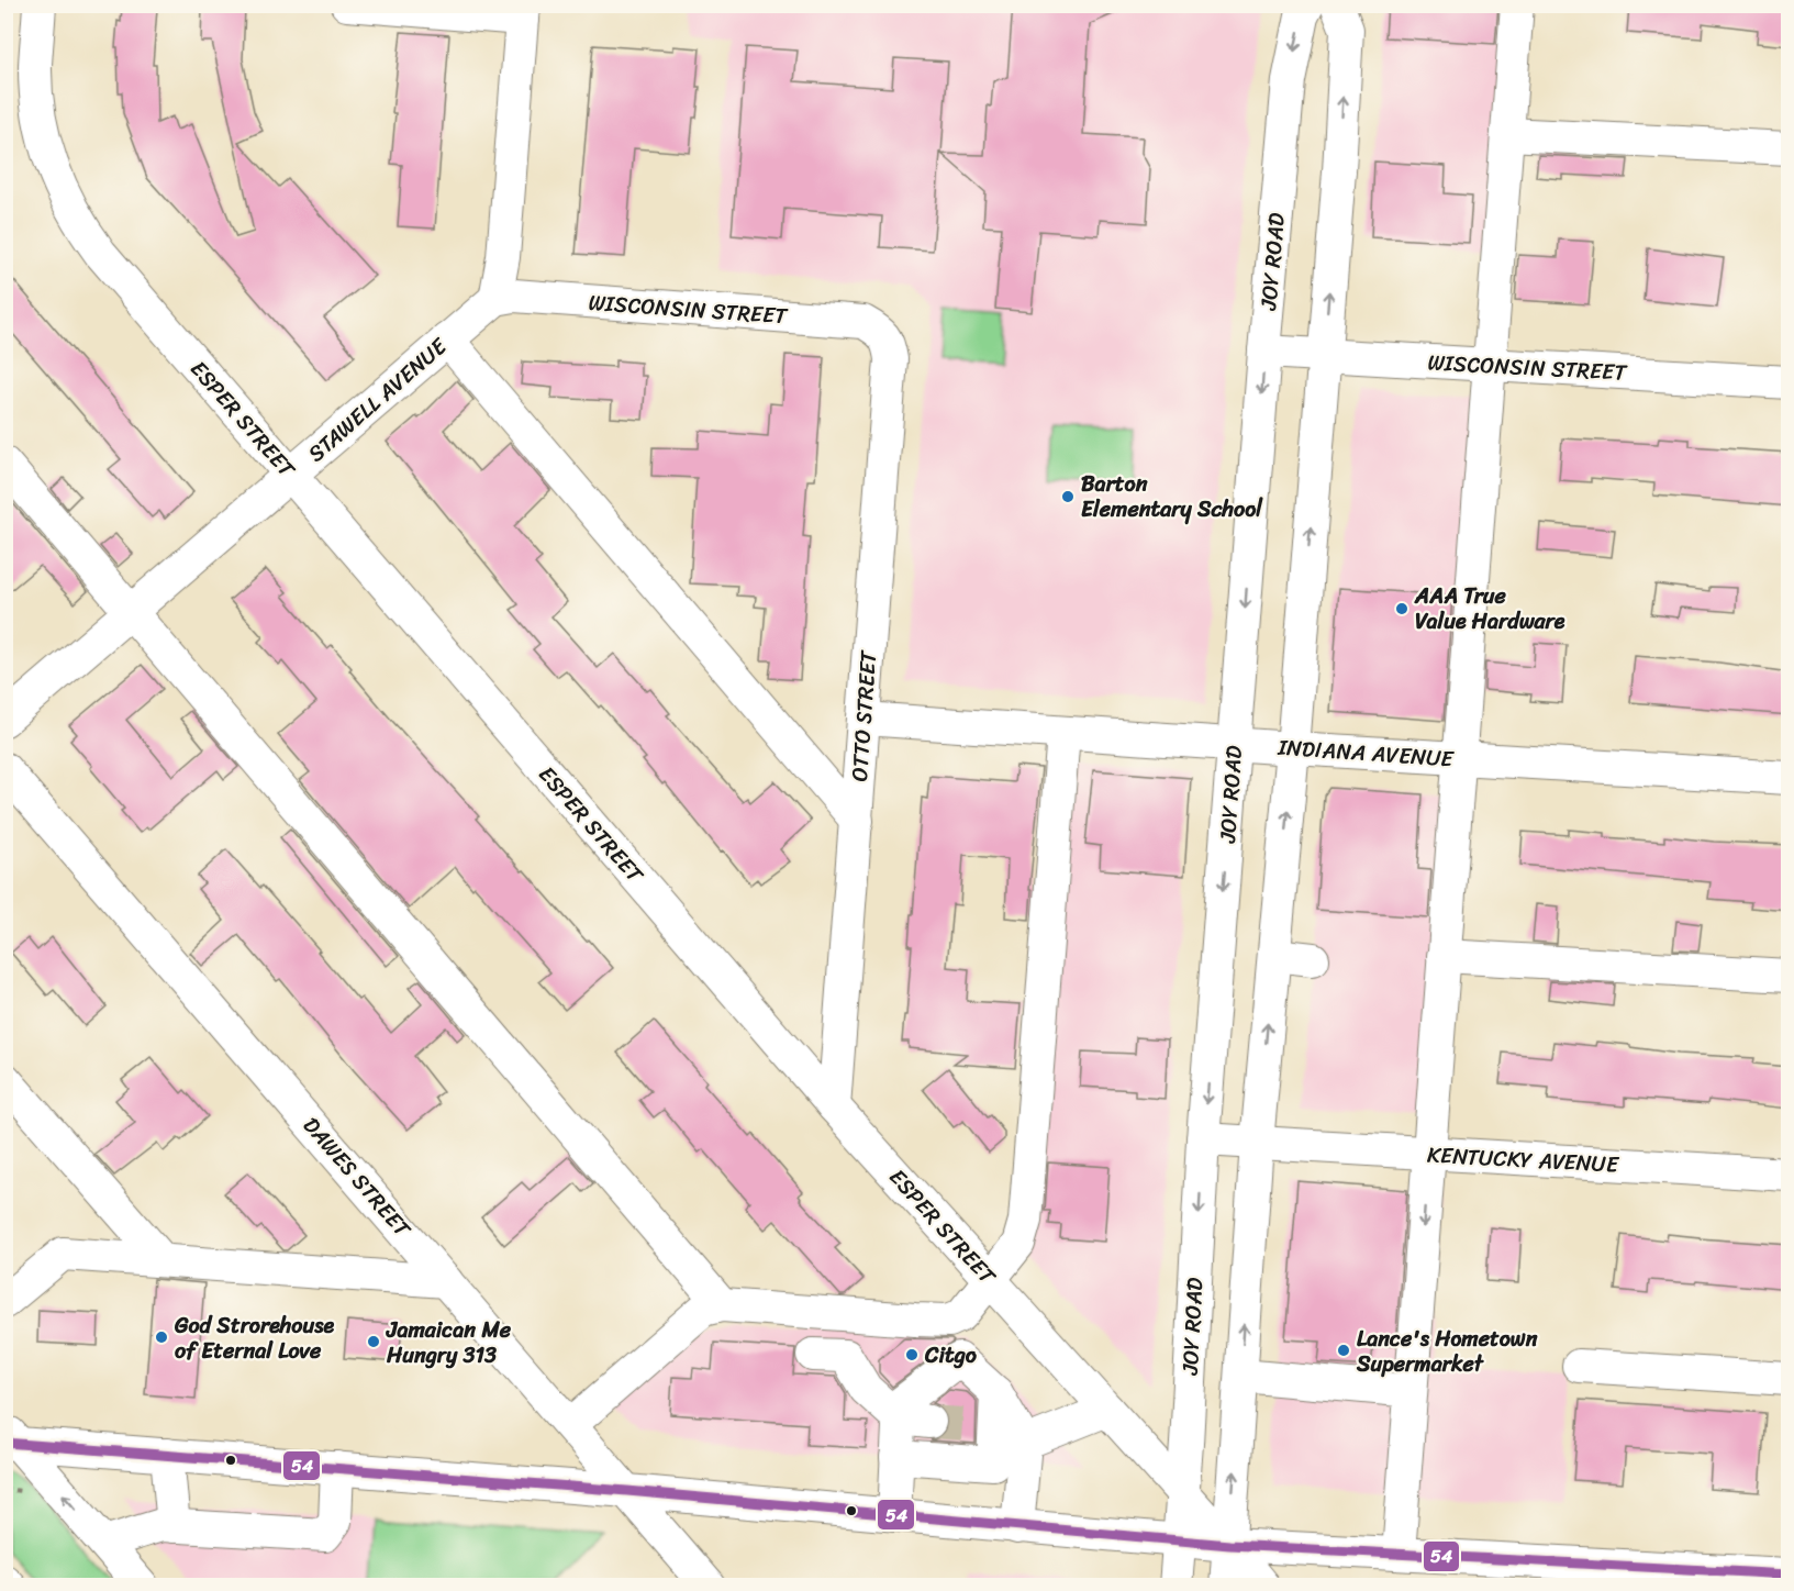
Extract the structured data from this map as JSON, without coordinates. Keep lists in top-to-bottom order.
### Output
{
  "streets": {
    "street": [
      "JOY ROAD",
      "WISCONSIN STREET",
      "STAWELL AVENUE",
      "ESPER STREET",
      "OTTO STREET",
      "INDIANA AVENUE",
      "KENTUCKY AVENUE",
      "DAWES STREET"
    ]
  },
  "crossings": [
    ["JOY ROAD", "WISCONSIN STREET"],
    ["JOY ROAD", "ESPER STREET"],
    ["JOY ROAD", "INDIANA AVENUE"],
    ["JOY ROAD", "KENTUCKY AVENUE"],
    ["WISCONSIN STREET", "STAWELL AVENUE"],
    ["WISCONSIN STREET", "OTTO STREET"],
    ["STAWELL AVENUE", "ESPER STREET"],
    ["ESPER STREET", "OTTO STREET"],
    ["OTTO STREET", "INDIANA AVENUE"]
  ],
  "places": [
    "Barton Elementary School",
    "AAA True Value Hardware",
    "God Strorehouse of Eternal Love",
    "Jamaican Me Hungry 313",
    "Lance's Hometown Supermarket",
    "Citgo"
  ],
  "lines": ["transit line 54"]
}
